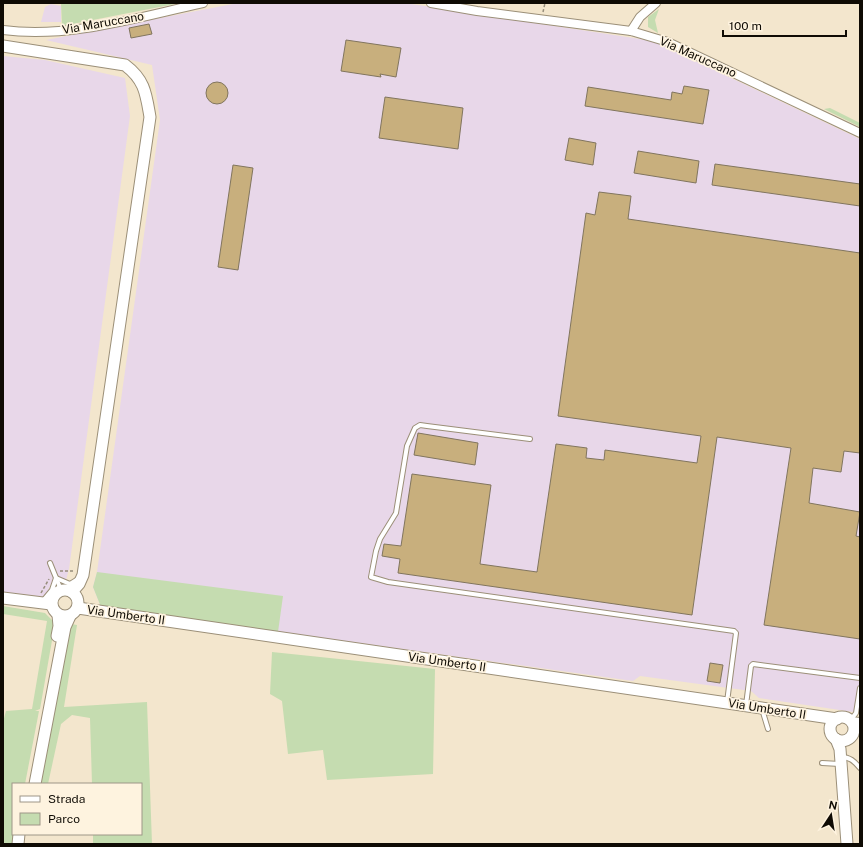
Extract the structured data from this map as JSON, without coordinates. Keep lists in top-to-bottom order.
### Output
{
  "streets": {
    "street": ["Via Maruccano", "Via Umberto II"]
  },
  "legend": ["Strada", "Parco"],
  "scale_bar": "100 m",
  "north": "top"
}
